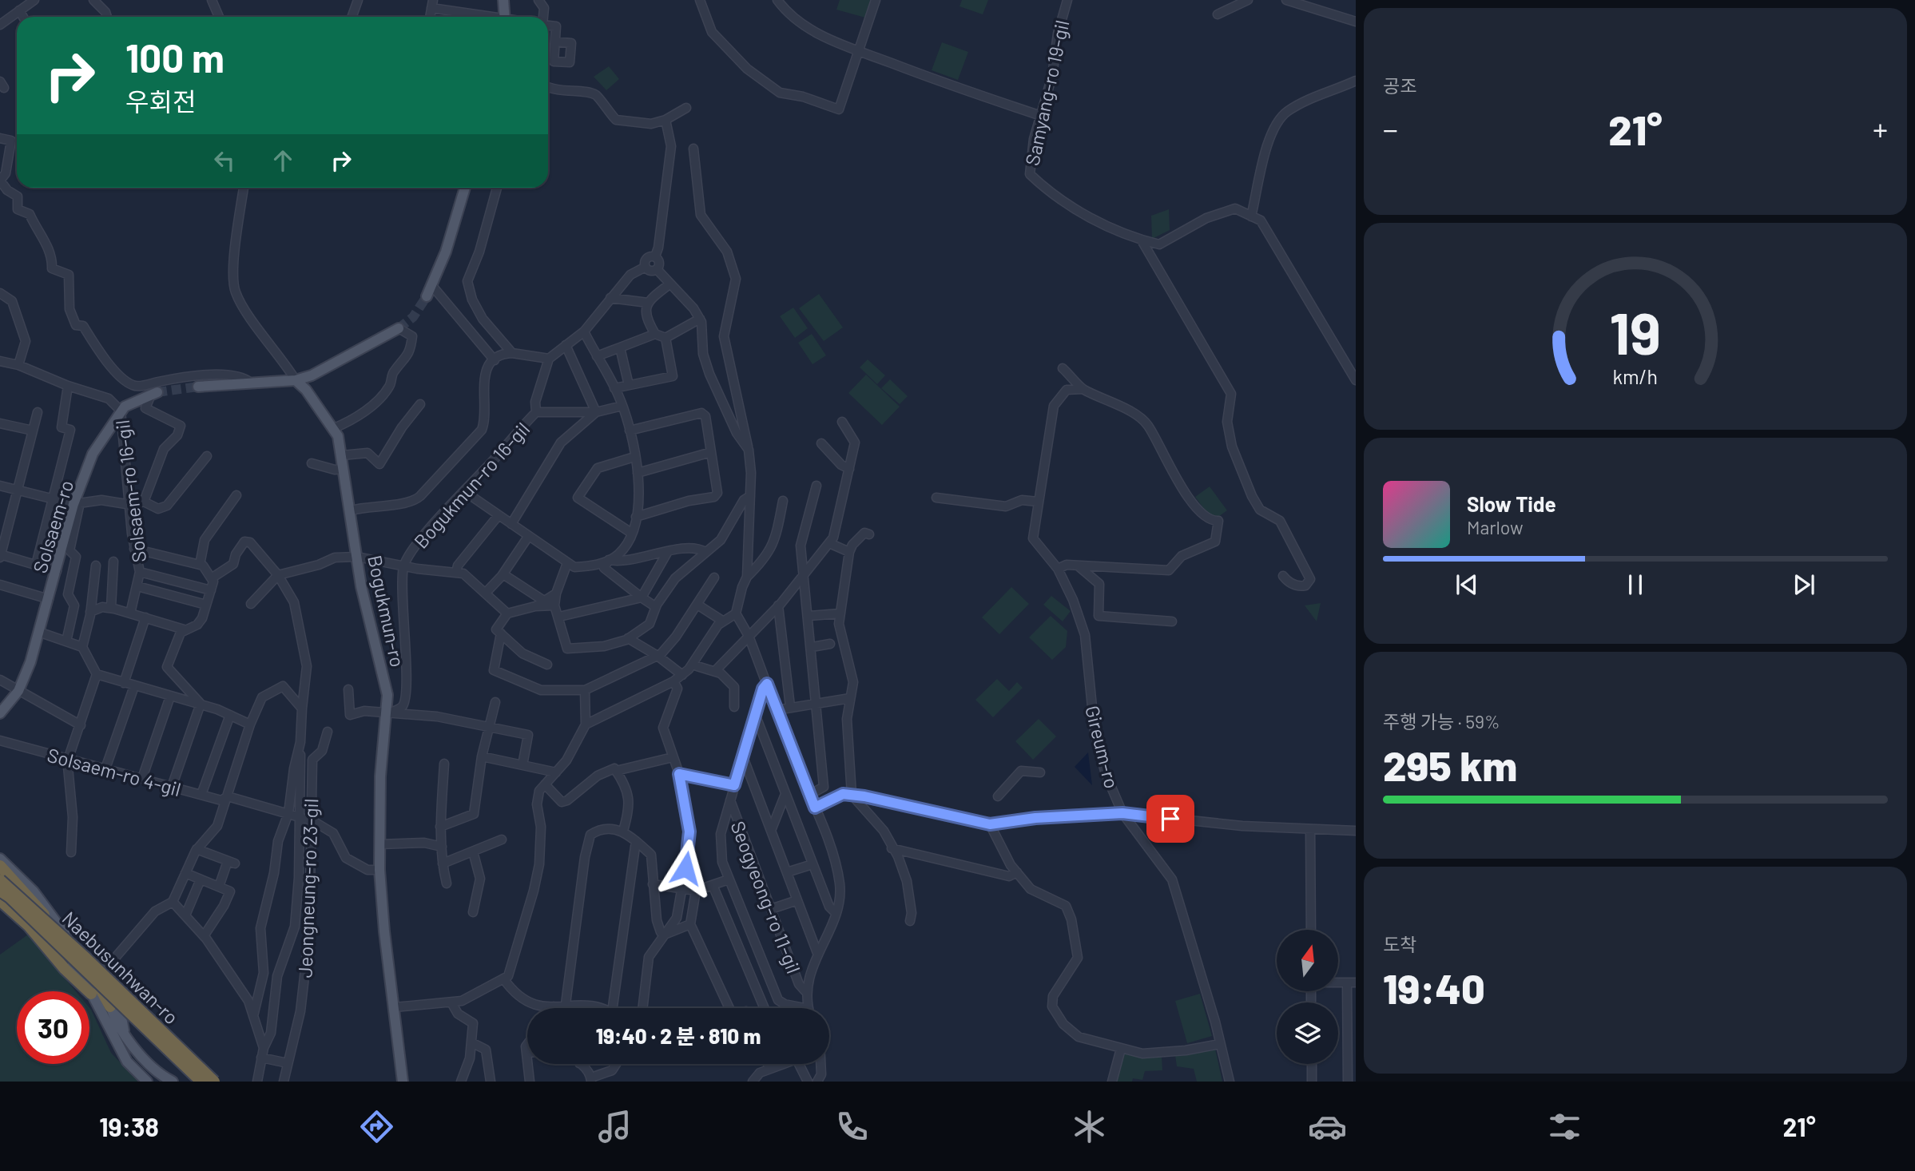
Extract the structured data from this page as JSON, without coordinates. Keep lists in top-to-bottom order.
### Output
{
  "streets": {
    "highway": ["Naebusunhwan-ro"],
    "main road": ["Solsaem-ro", "Bogukmun-ro"],
    "street": [
      "Samyang-ro 19-gil",
      "Bogukmun-ro 16-gil",
      "Solsaem-ro 16-gil",
      "Gireum-ro",
      "Solsaem-ro 4-gil",
      "Jeongneung-ro 23-gil",
      "Seogyeong-ro 11-gil"
    ]
  },
  "crossings": [
    ["Bogukmun-ro 16-gil", "Bogukmun-ro"],
    ["Solsaem-ro 16-gil", "Solsaem-ro"],
    ["Bogukmun-ro", "Solsaem-ro 4-gil"],
    ["Solsaem-ro 4-gil", "Jeongneung-ro 23-gil"]
  ],
  "north": "top",
  "page": {
    "tile": [
      "공조",
      ["주행 가능 · 59%", "295 km"],
      ["도착", "19:40"]
    ],
    "turn": ["100 m", "우회전"],
    "heat": ["−", "21°", "+"],
    "song": ["Slow Tide", "Marlow"],
    "limit": "30",
    "trip": "19:40 · 2 분 · 810 m",
    "tabs": ["19:38", "21°"],
    "gauge": ["19", "km/h"]
  }
}
